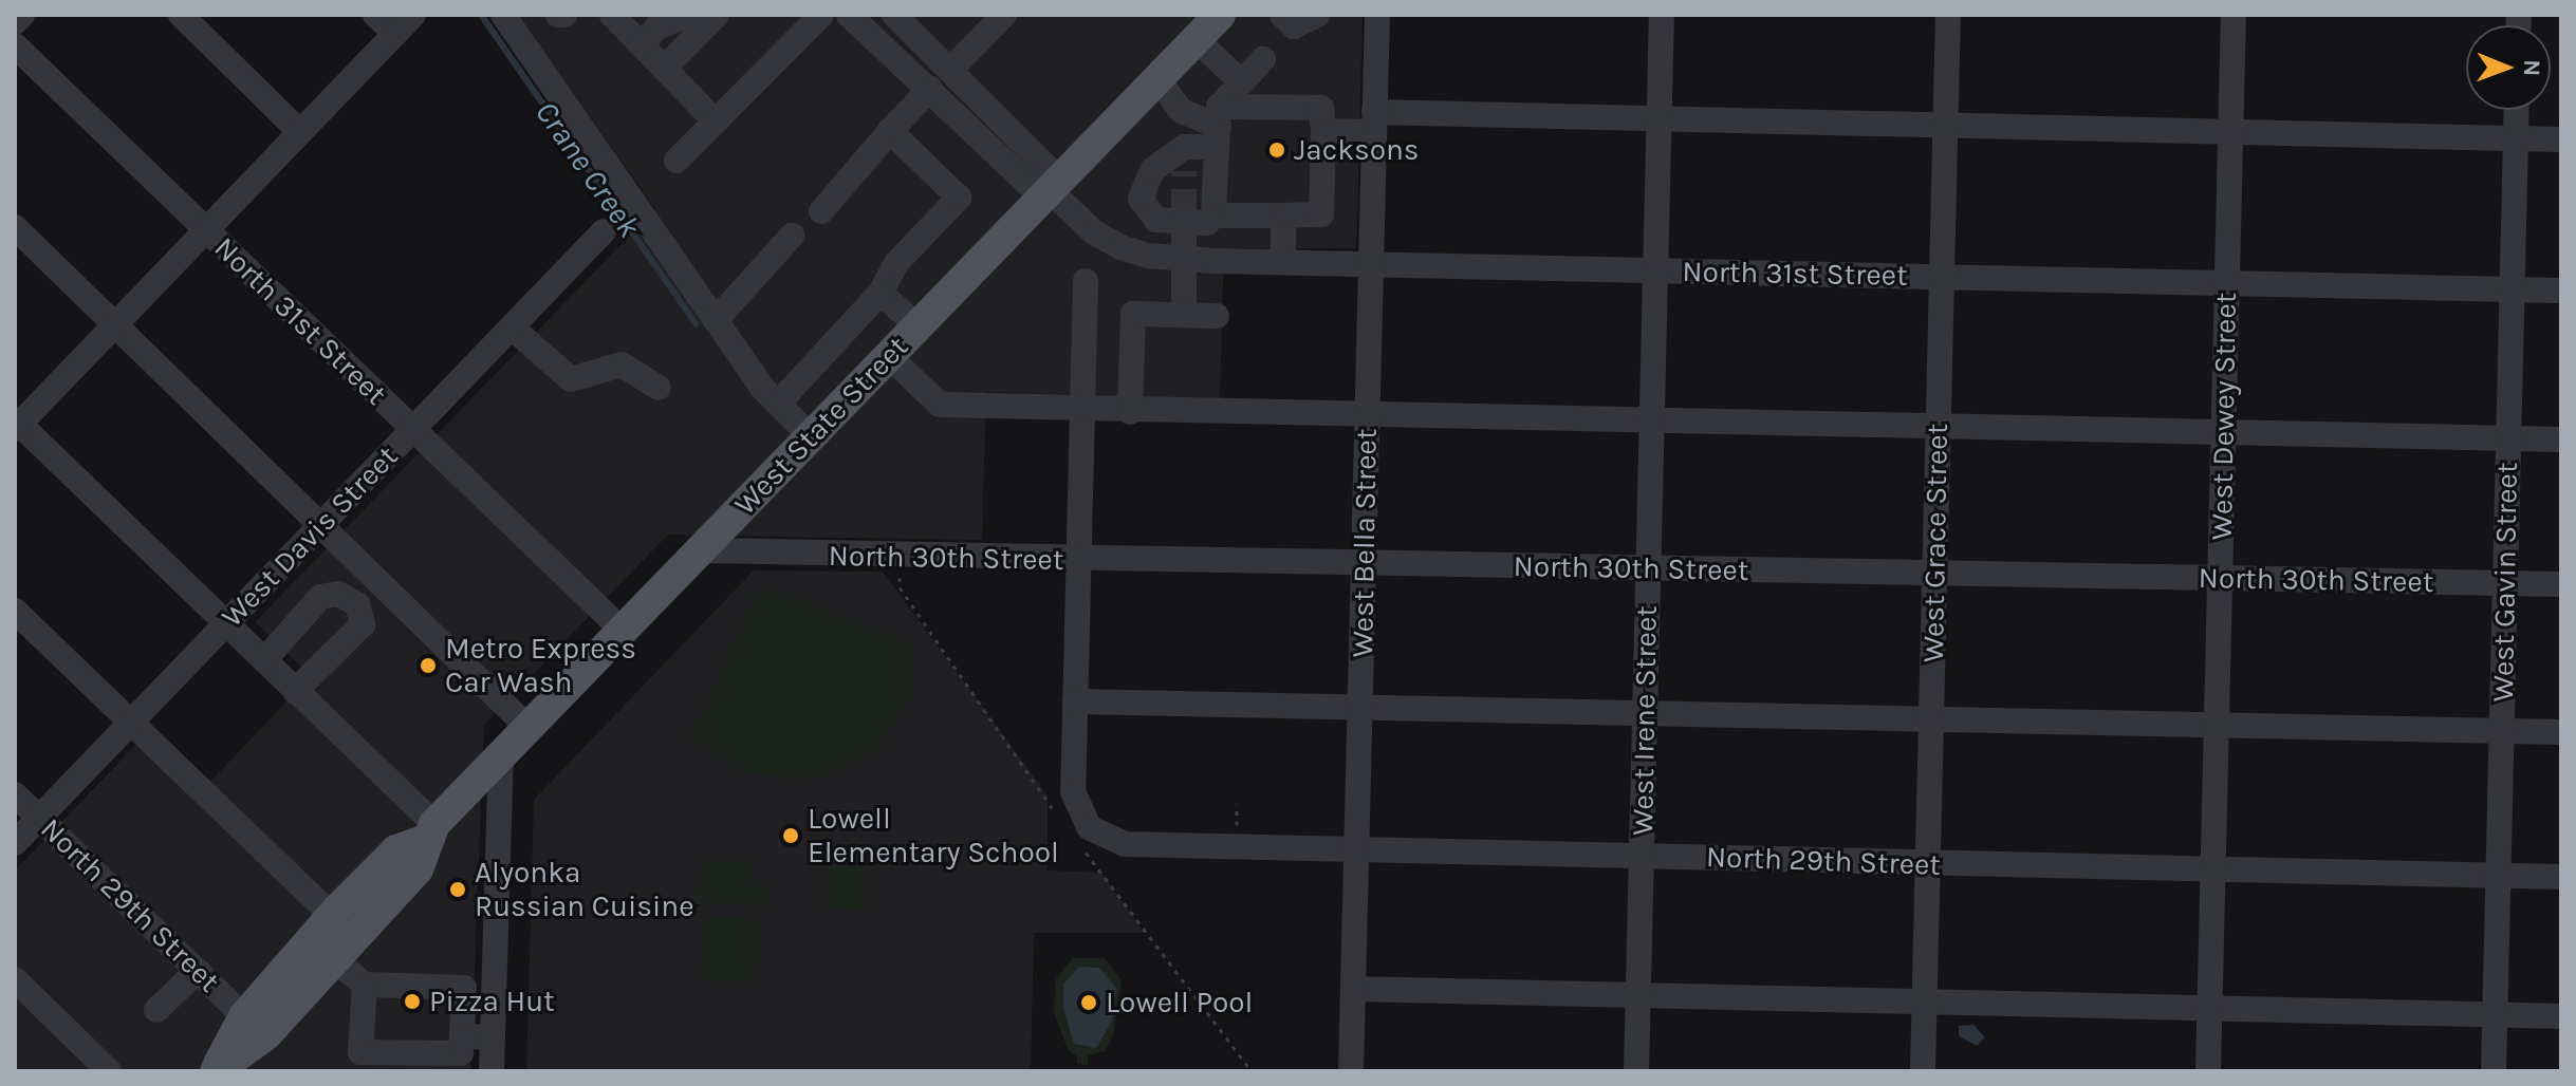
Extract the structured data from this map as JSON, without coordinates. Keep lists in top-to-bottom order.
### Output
{
  "streets": {
    "main road": ["West State Street"],
    "street": [
      "North 31st Street",
      "West Dewey Street",
      "West Davis Street",
      "West Bella Street",
      "West Grace Street",
      "North 30th Street",
      "West Gavin Street",
      "West Irene Street",
      "North 29th Street"
    ]
  },
  "crossings": [
    ["North 31st Street", "West Dewey Street"],
    ["North 31st Street", "West State Street"],
    ["North 31st Street", "West Davis Street"],
    ["North 31st Street", "West Bella Street"],
    ["North 31st Street", "West Grace Street"],
    ["North 31st Street", "West Gavin Street"],
    ["North 31st Street", "West Irene Street"],
    ["West Dewey Street", "North 30th Street"],
    ["West Dewey Street", "North 29th Street"],
    ["West State Street", "North 30th Street"],
    ["West State Street", "North 29th Street"],
    ["West Davis Street", "North 29th Street"],
    ["West Bella Street", "North 30th Street"],
    ["West Bella Street", "North 29th Street"],
    ["West Grace Street", "North 30th Street"],
    ["West Grace Street", "North 29th Street"],
    ["North 30th Street", "West Gavin Street"],
    ["North 30th Street", "West Irene Street"],
    ["West Gavin Street", "North 29th Street"],
    ["West Irene Street", "North 29th Street"]
  ],
  "water": ["Crane Creek"],
  "places": [
    "Jacksons",
    "Metro Express Car Wash",
    "Lowell Elementary School",
    "Alyonka Russian Cuisine",
    "Pizza Hut",
    "Lowell Pool"
  ],
  "north": "right"
}
